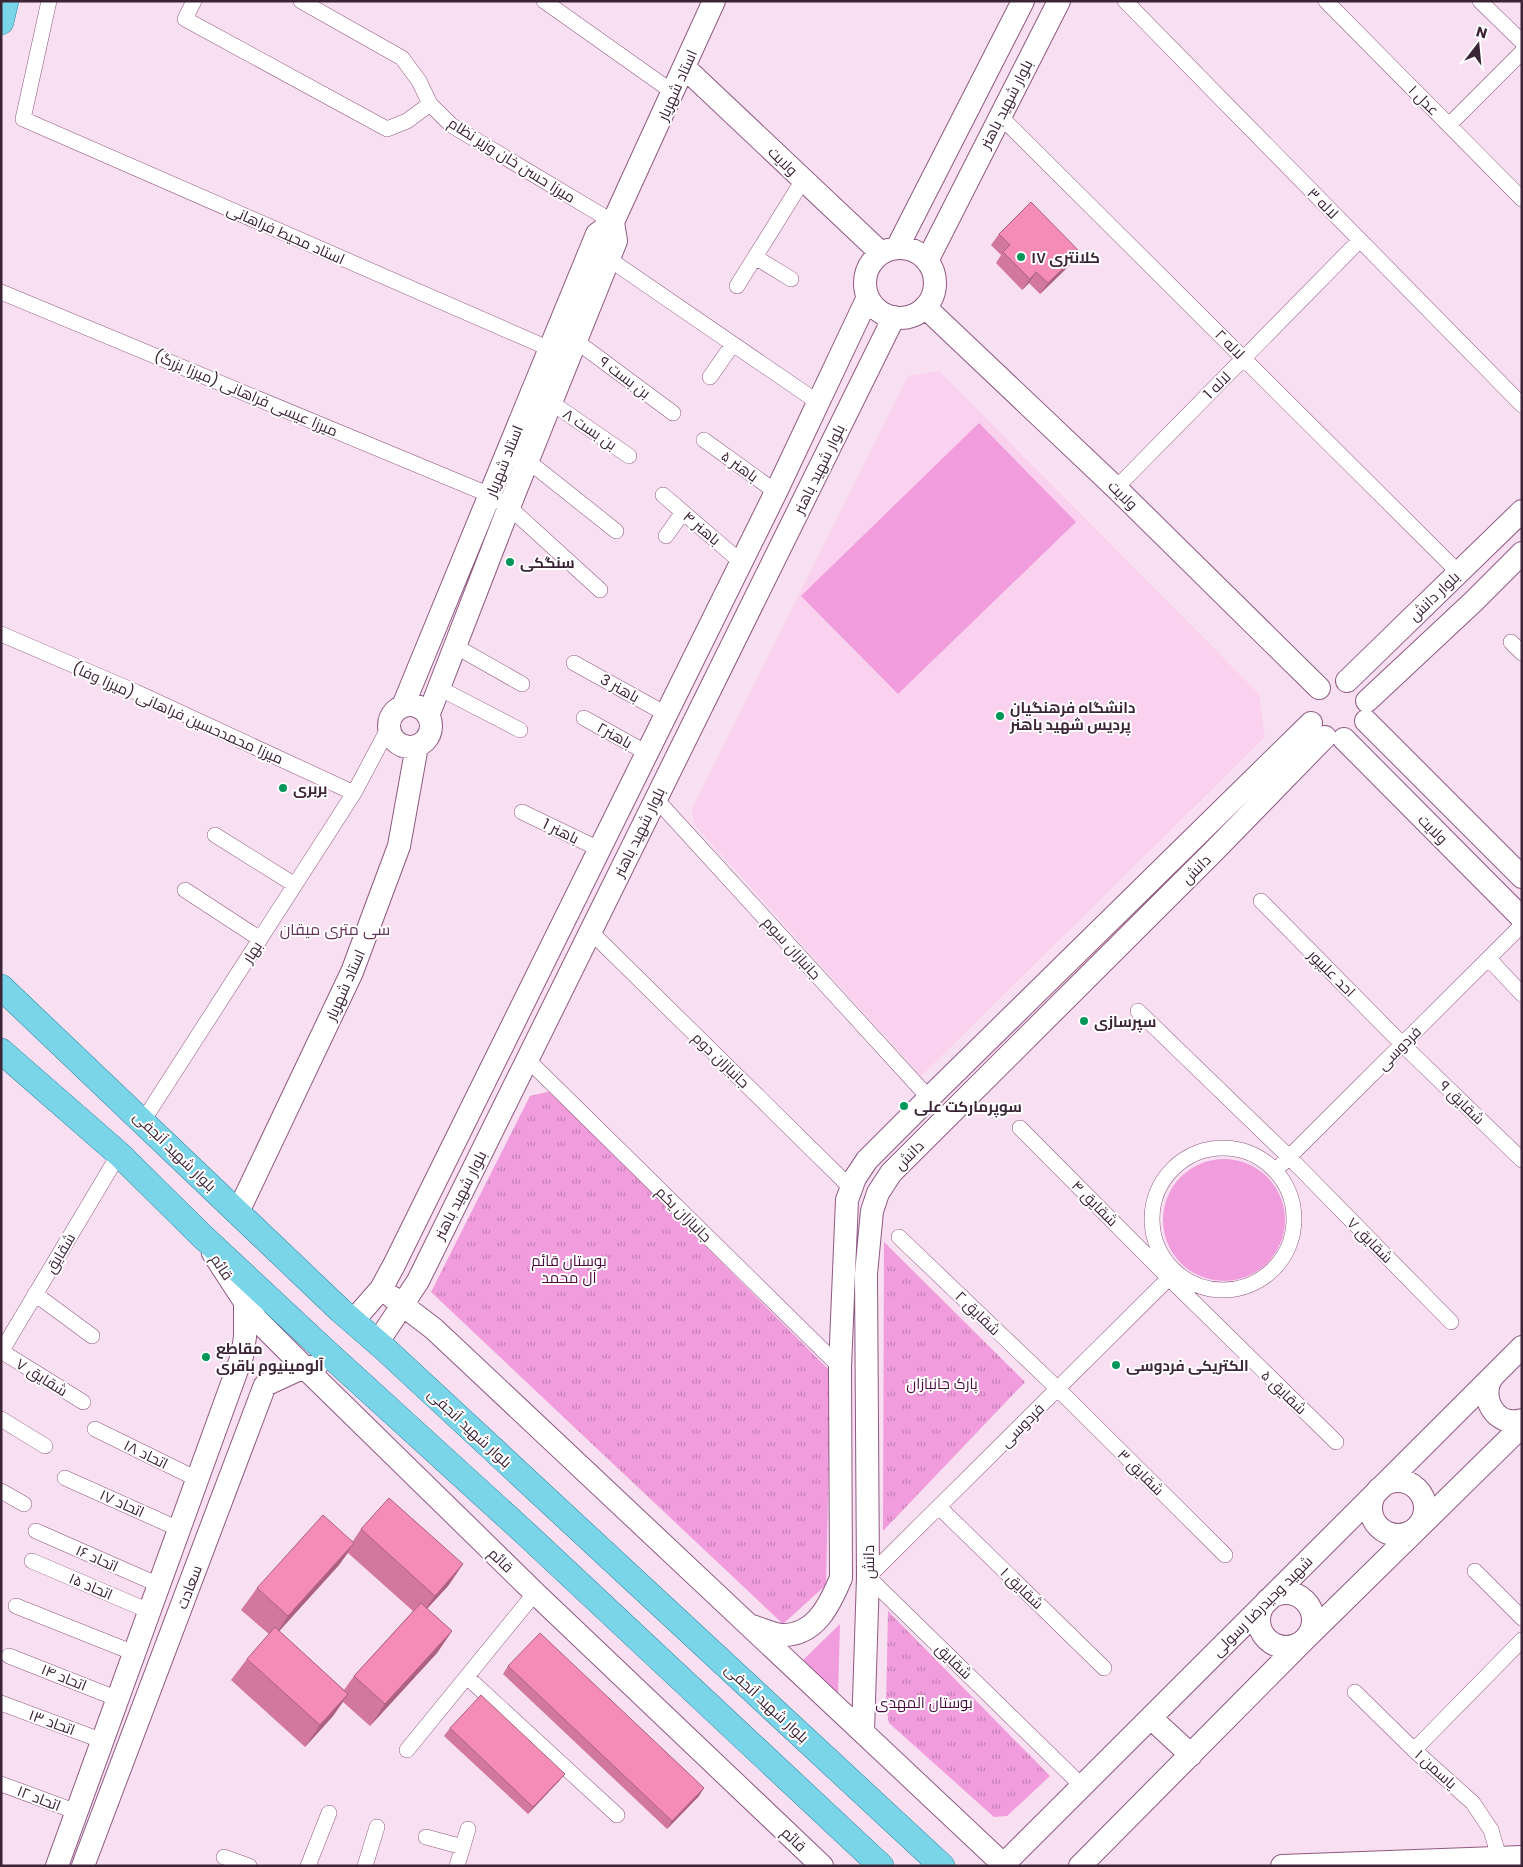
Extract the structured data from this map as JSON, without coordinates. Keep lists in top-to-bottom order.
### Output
{
  "streets": {
    "main road": ["بلوار شهید آنجفی"],
    "street": [
      "استاد شهریار",
      "عدل ۱",
      "بلوار شهید باهنر",
      "میرزا حسن خان وزیر نظام",
      "ولایت",
      "لاله ۳",
      "استاد محیط فراهانی",
      "لاله ۲",
      "بن بست ۹",
      "لاله 1",
      "میرزا عیسی فراهانی (میرزا بزرگ)",
      "بن بست ۸",
      "باهنر ۵",
      "باهنر ۴",
      "بلوار دانش",
      "باهنر 3",
      "میرزا محمدحسین فراهانی (میرزا وفا)",
      "باهنر۲",
      "باهنر 1",
      "دانش",
      "جانبازان سوم",
      "بهار",
      "احد علیپور",
      "فردوسی",
      "جانبازان دوم",
      "شقایق ۹",
      "شقایق ۴",
      "جانبازان یکم",
      "شقایق ۷",
      "شقایق",
      "قائم",
      "شقایق ۲",
      "شقایق ۵",
      "اتحاد ۱۸",
      "شقایق ۳",
      "اتحاد ۱۷",
      "اتحاد ۱۶",
      "اتحاد ۱۵",
      "سعادت",
      "شقایق ۱",
      "شهید وحیدرضا رسولی",
      "اتحاد ۱۴",
      "اتحاد ۱۳",
      "یاسمن ۱",
      "اتحاد ۱۲"
    ]
  },
  "crossings": [
    ["استاد شهریار", "میرزا حسن خان وزیر نظام"],
    ["استاد شهریار", "ولایت"],
    ["استاد شهریار", "استاد محیط فراهانی"],
    ["استاد شهریار", "بن بست ۹"],
    ["استاد شهریار", "میرزا عیسی فراهانی (میرزا بزرگ)"],
    ["استاد شهریار", "بن بست ۸"],
    ["استاد شهریار", "بهار"],
    ["استاد شهریار", "بلوار شهید آنجفی"],
    ["بلوار شهید باهنر", "ولایت"],
    ["بلوار شهید باهنر", "لاله ۲"],
    ["بلوار شهید باهنر", "باهنر ۵"],
    ["بلوار شهید باهنر", "باهنر ۴"],
    ["بلوار شهید باهنر", "باهنر 3"],
    ["بلوار شهید باهنر", "باهنر۲"],
    ["بلوار شهید باهنر", "باهنر 1"],
    ["بلوار شهید باهنر", "جانبازان سوم"],
    ["بلوار شهید باهنر", "جانبازان دوم"],
    ["بلوار شهید باهنر", "بلوار شهید آنجفی"],
    ["بلوار شهید باهنر", "جانبازان یکم"],
    ["ولایت", "لاله 1"],
    ["ولایت", "بلوار دانش"],
    ["ولایت", "دانش"],
    ["لاله ۳", "لاله 1"],
    ["استاد محیط فراهانی", "بن بست ۹"],
    ["لاله ۲", "لاله 1"],
    ["لاله ۲", "بلوار دانش"],
    ["بلوار دانش", "دانش"],
    ["میرزا محمدحسین فراهانی (میرزا وفا)", "بهار"],
    ["دانش", "جانبازان سوم"],
    ["دانش", "فردوسی"],
    ["دانش", "جانبازان دوم"],
    ["دانش", "جانبازان یکم"],
    ["دانش", "شقایق"],
    ["بهار", "بلوار شهید آنجفی"],
    ["احد علیپور", "فردوسی"],
    ["احد علیپور", "شقایق ۹"],
    ["فردوسی", "شقایق ۹"],
    ["فردوسی", "شقایق ۴"],
    ["فردوسی", "شقایق ۷"],
    ["فردوسی", "شقایق"],
    ["فردوسی", "شقایق ۲"],
    ["فردوسی", "شقایق ۵"],
    ["فردوسی", "شقایق ۳"],
    ["فردوسی", "شقایق ۱"],
    ["شقایق ۴", "شقایق ۵"],
    ["شقایق ۷", "شقایق"],
    ["شقایق", "شهید وحیدرضا رسولی"],
    ["قائم", "سعادت"],
    ["شقایق ۲", "شقایق ۳"],
    ["اتحاد ۱۸", "سعادت"],
    ["اتحاد ۱۷", "سعادت"],
    ["اتحاد ۱۶", "سعادت"],
    ["اتحاد ۱۵", "سعادت"],
    ["سعادت", "اتحاد ۱۴"],
    ["سعادت", "اتحاد ۱۳"],
    ["سعادت", "اتحاد ۱۲"]
  ],
  "districts": ["سی متری میقان"],
  "parks": ["بوستان قائم آل محمد", "پارک جانبازان", "بوستان المهدی"],
  "places": [
    "کلانتری ۱۷",
    "سنگکی",
    "دانشگاه فرهنگیان پردیس شهید باهنر",
    "بربری",
    "سپرسازی",
    "سوپرمارکت علی",
    "مقاطع آلومینیوم باقری",
    "الکتریکی فردوسی"
  ],
  "north": "top"
}
